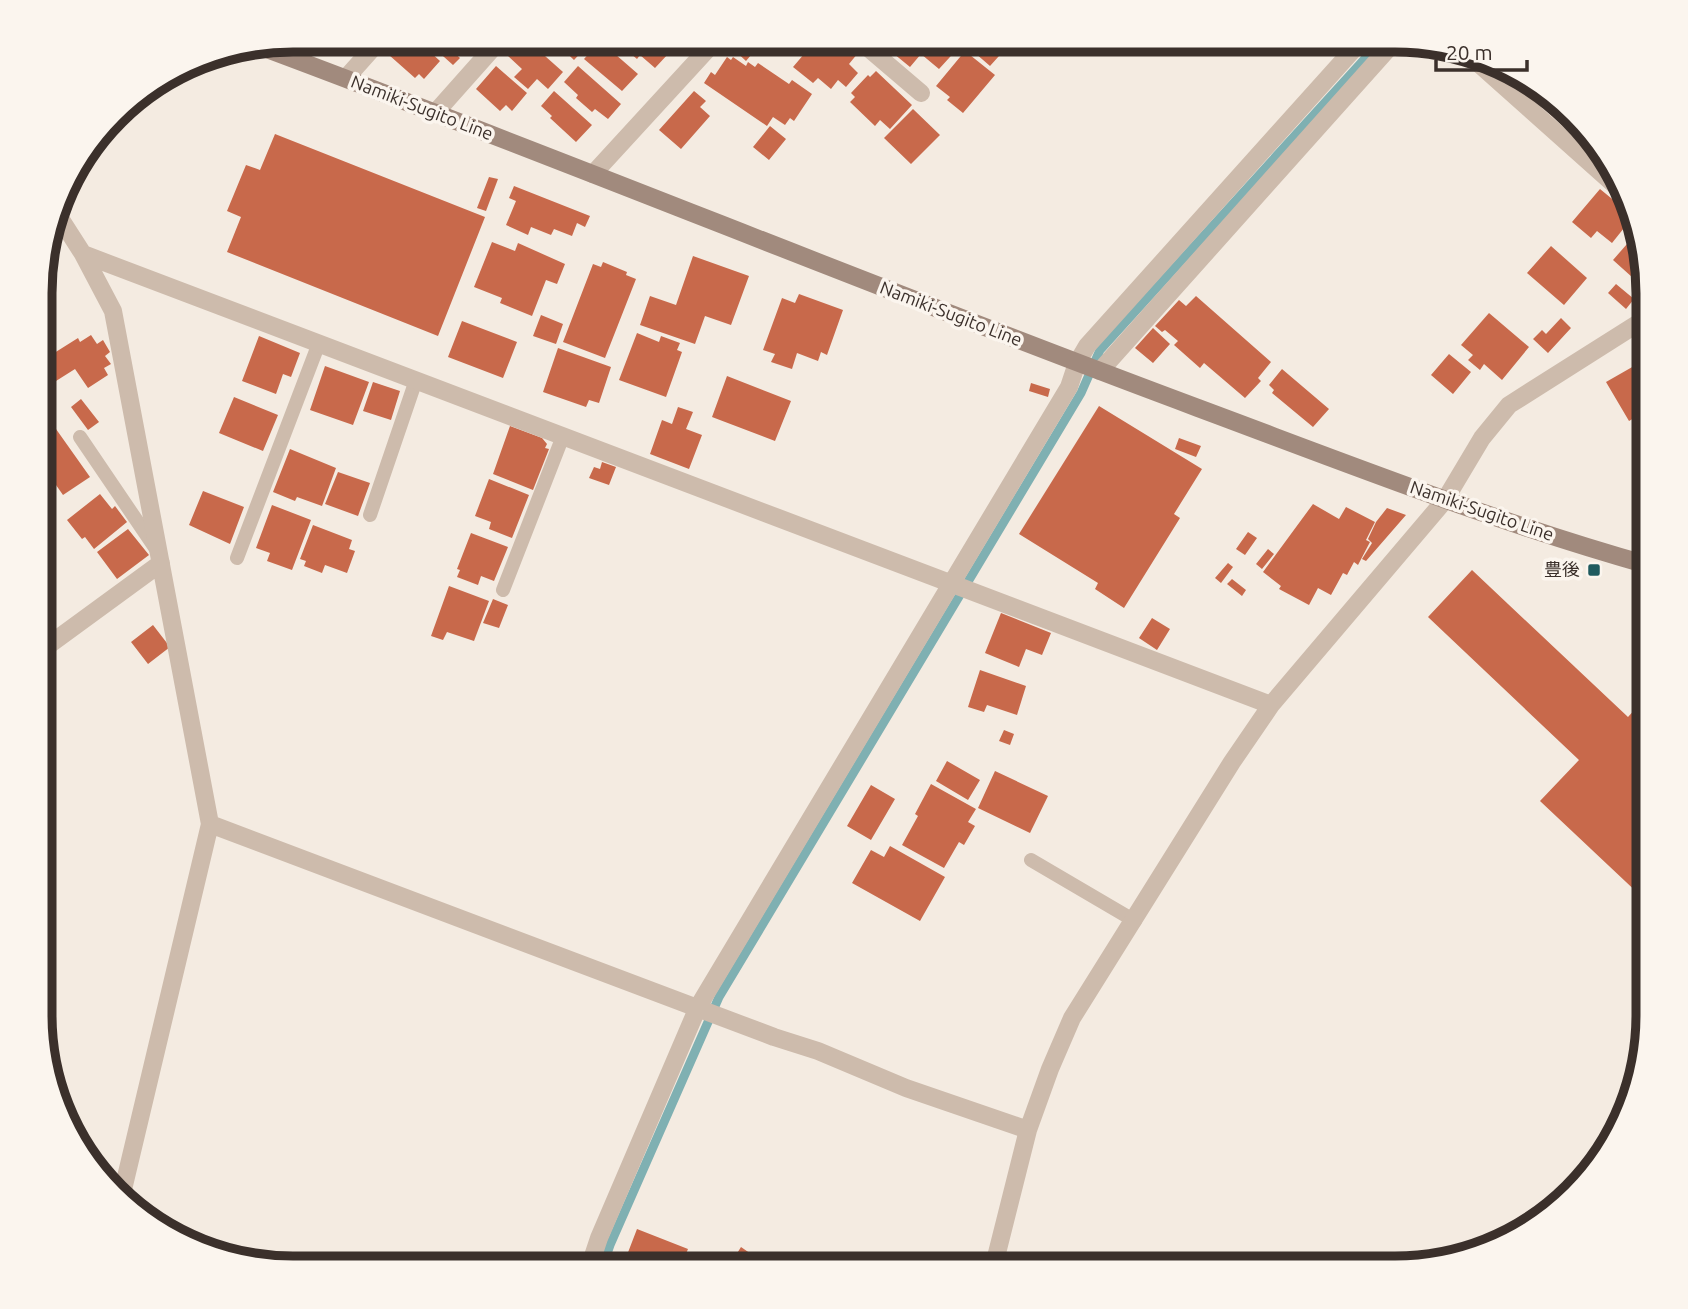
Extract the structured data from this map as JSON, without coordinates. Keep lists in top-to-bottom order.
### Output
{
  "streets": {
    "main road": ["Namiki-Sugito Line"]
  },
  "places": {
    "transit": ["豊後"]
  },
  "scale_bar": "20 m"
}
